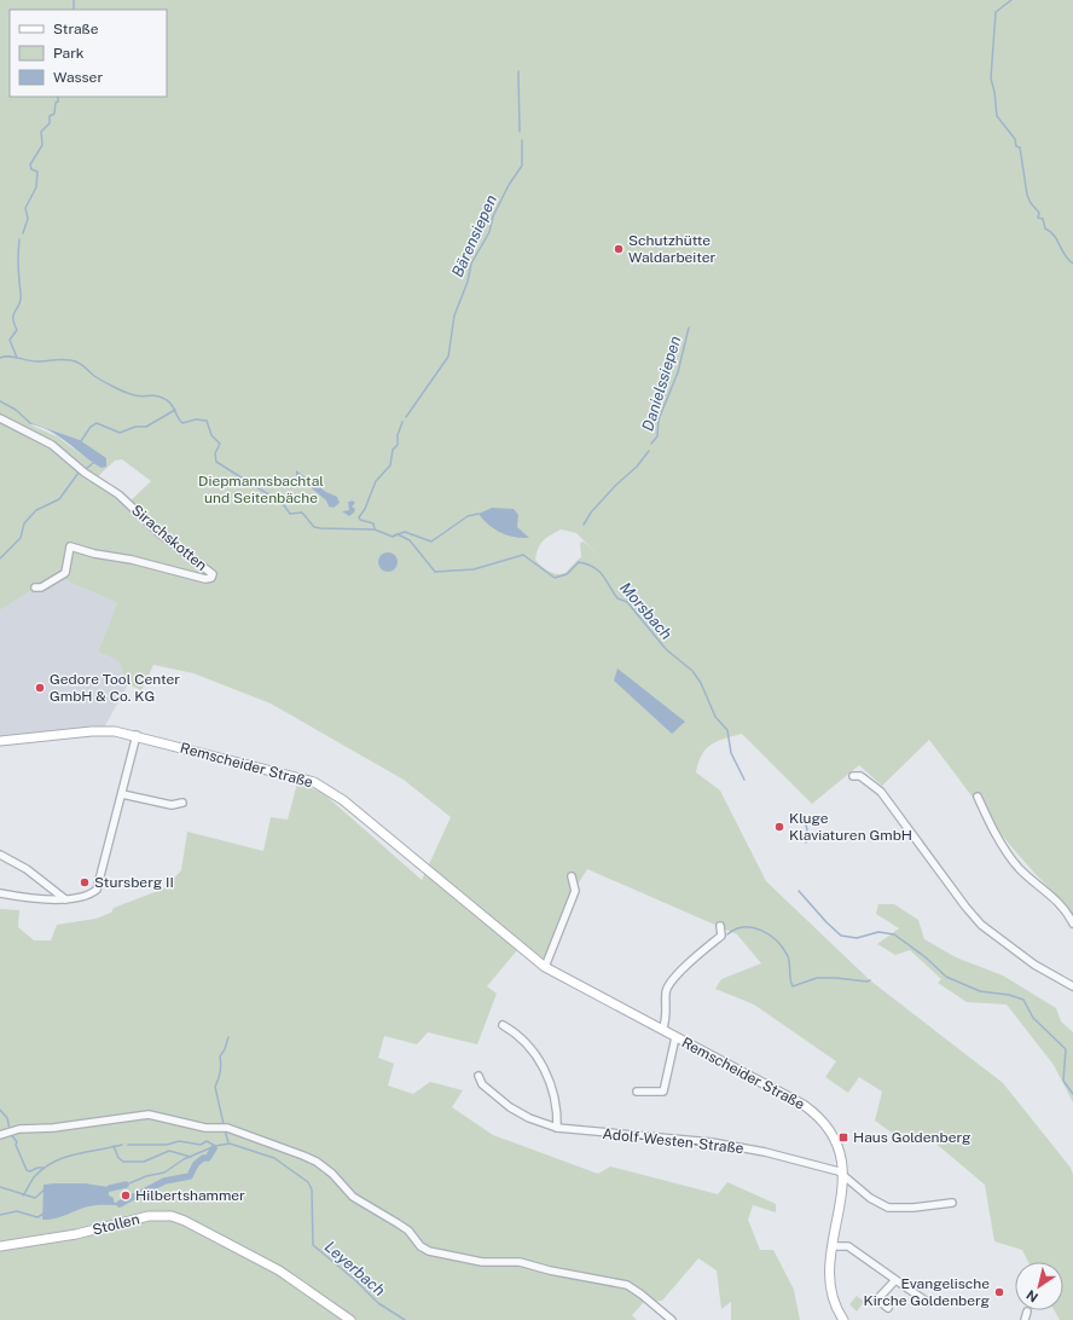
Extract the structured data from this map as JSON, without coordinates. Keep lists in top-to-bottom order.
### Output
{
  "streets": {
    "main road": ["Remscheider Straße", "Stollen"],
    "street": ["Sirachskotten", "Adolf-Westen-Straße"]
  },
  "crossings": [
    ["Remscheider Straße", "Adolf-Westen-Straße"]
  ],
  "water": [
    "Bärensiepen",
    "Danielssiepen",
    "Morsbach",
    "Leyerbach"
  ],
  "parks": ["Diepmannsbachtal und Seitenbäche"],
  "places": {
    "other": [
      "Schutzhütte Waldarbeiter",
      "Gedore Tool Center GmbH & Co. KG",
      "Kluge Klaviaturen GmbH",
      "Stursberg II",
      "Hilbertshammer",
      "Evangelische Kirche Goldenberg"
    ],
    "transit": ["Haus Goldenberg"]
  },
  "legend": ["Straße", "Park", "Wasser"],
  "north": "bottom left"
}
